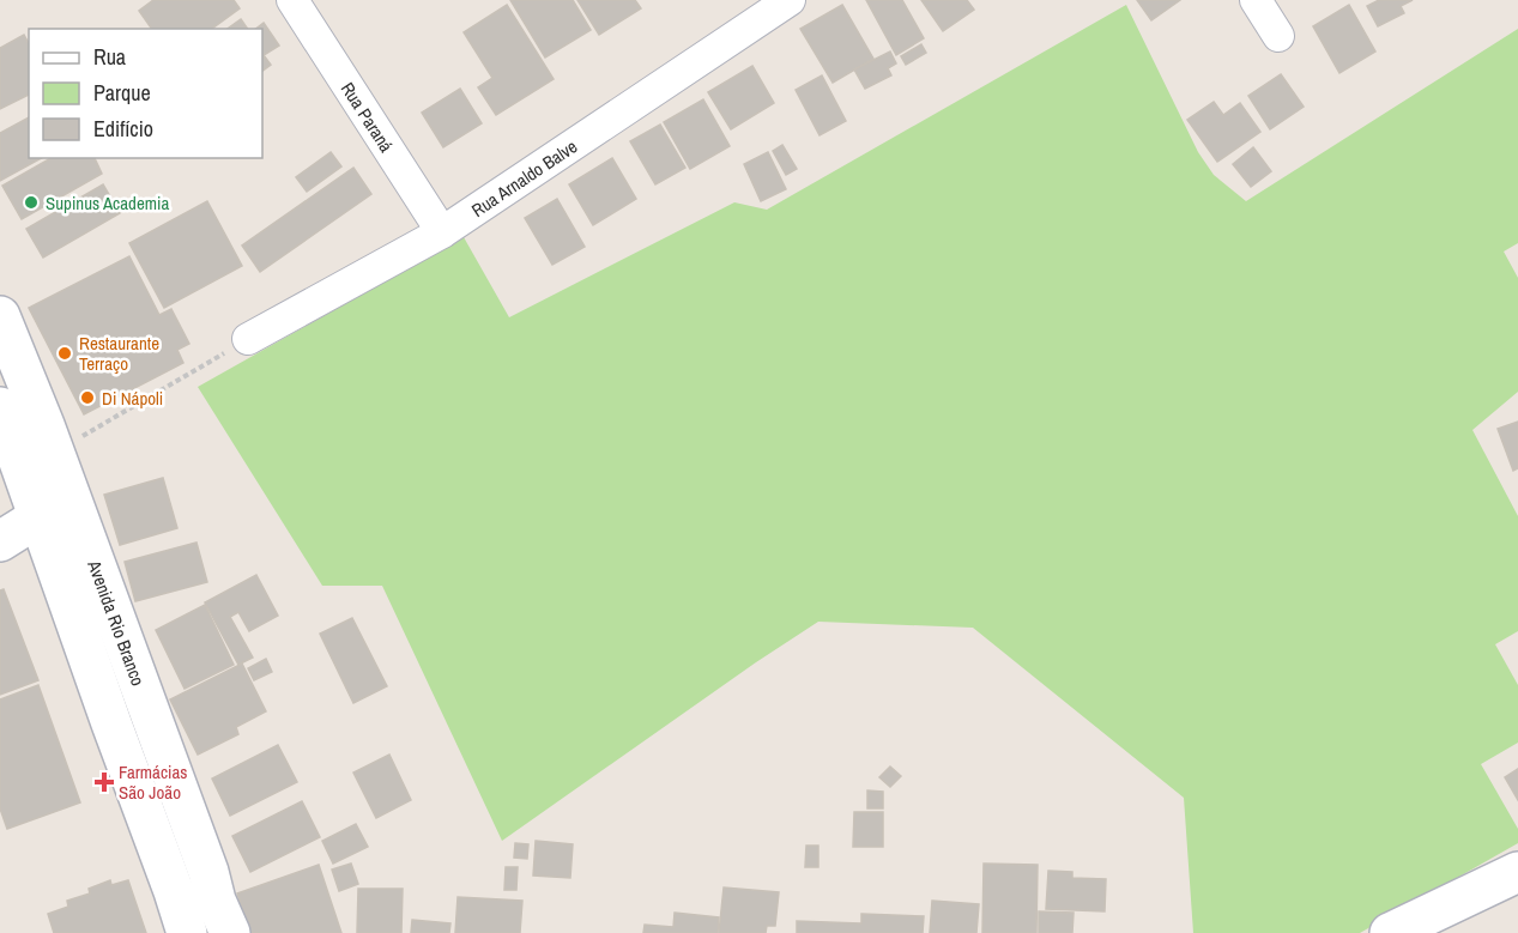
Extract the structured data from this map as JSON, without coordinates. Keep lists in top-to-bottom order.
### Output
{
  "streets": {
    "main road": ["Avenida Rio Branco"],
    "street": ["Rua Paraná", "Rua Arnaldo Balve"]
  },
  "crossings": [
    ["Rua Paraná", "Rua Arnaldo Balve"]
  ],
  "places": {
    "other": ["Supinus Academia", "Restaurante Terraço", "Di Nápoli"],
    "health": ["Farmácias São João"]
  },
  "legend": ["Rua", "Parque", "Edifício"]
}
